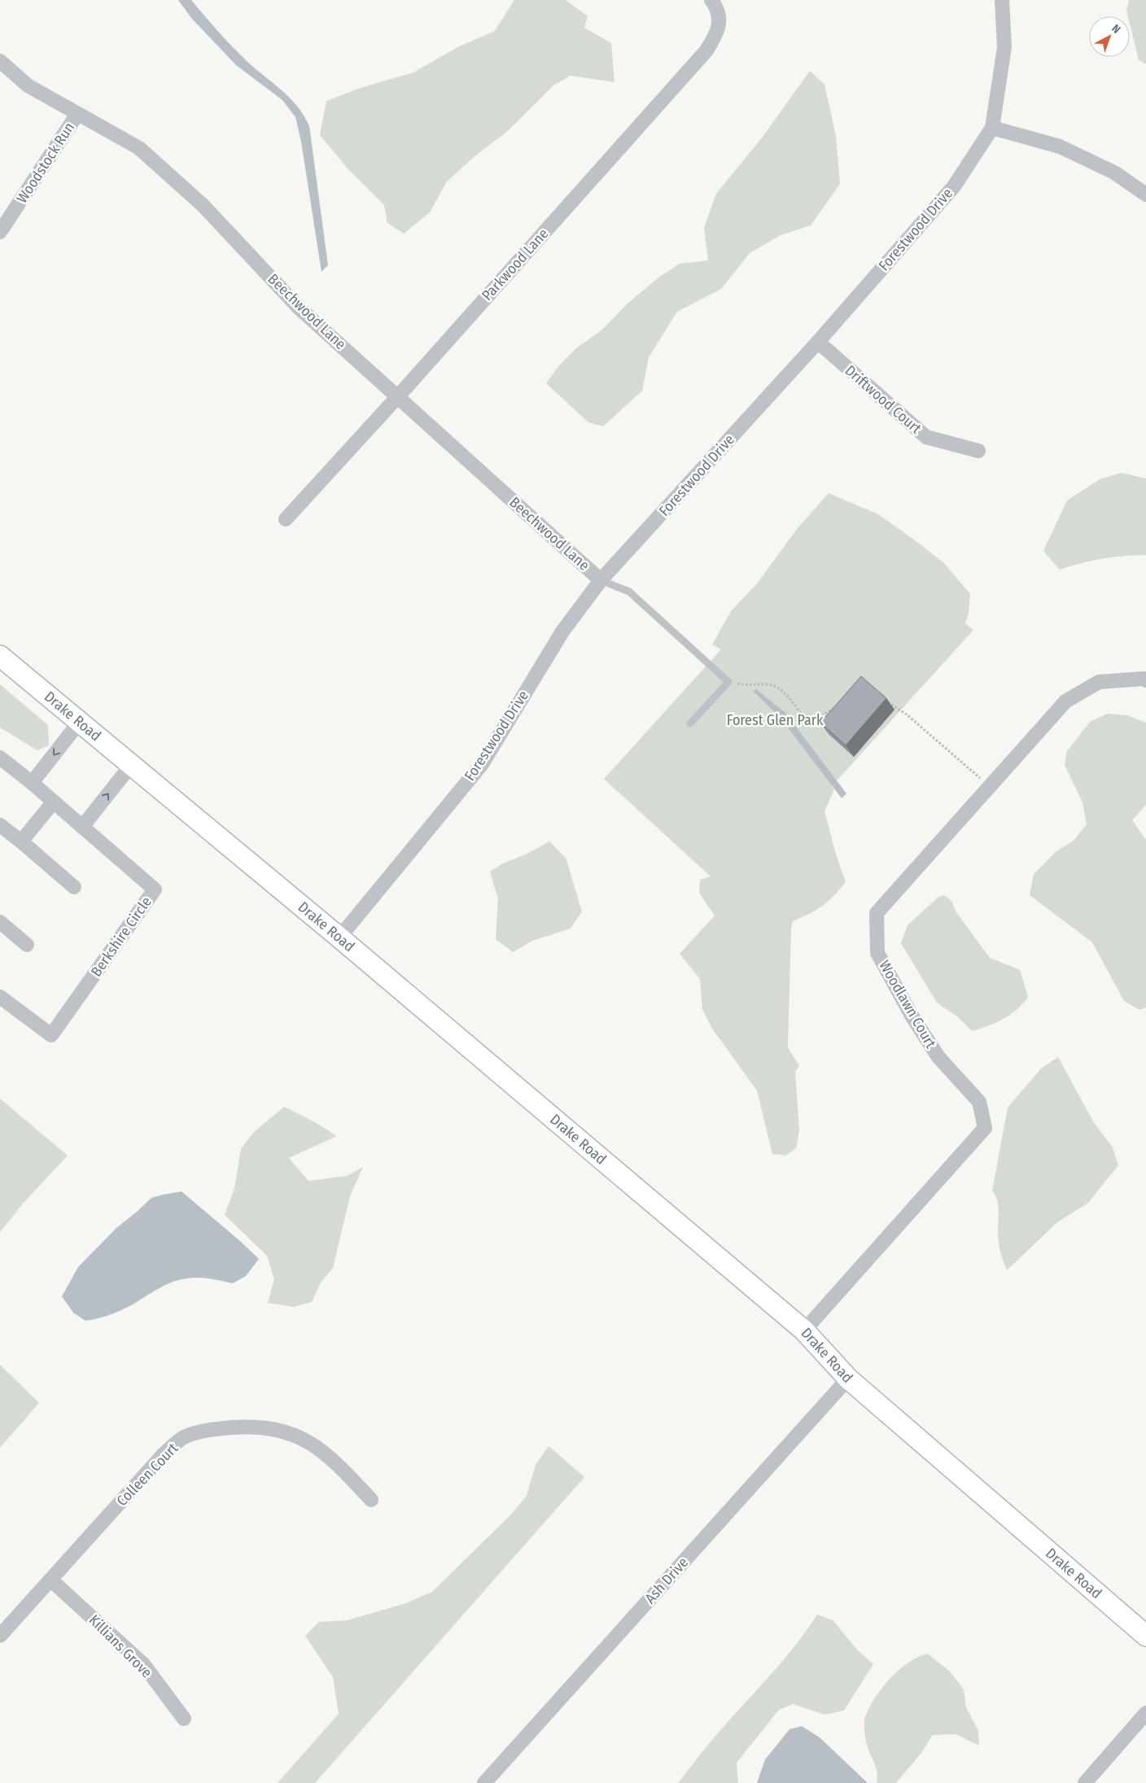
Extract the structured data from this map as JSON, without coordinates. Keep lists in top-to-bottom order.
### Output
{
  "streets": {
    "street": [
      "Woodstock Run",
      "Forestwood Drive",
      "Parkwood Lane",
      "Beechwood Lane",
      "Driftwood Court",
      "Drake Road",
      "Berkshire Circle",
      "Woodlawn Court",
      "Colleen Court",
      "Ash Drive",
      "Killians Grove"
    ]
  },
  "crossings": [
    ["Woodstock Run", "Beechwood Lane"],
    ["Forestwood Drive", "Beechwood Lane"],
    ["Forestwood Drive", "Driftwood Court"],
    ["Forestwood Drive", "Drake Road"],
    ["Parkwood Lane", "Beechwood Lane"],
    ["Drake Road", "Woodlawn Court"],
    ["Drake Road", "Ash Drive"],
    ["Colleen Court", "Killians Grove"]
  ],
  "parks": ["Forest Glen Park"],
  "north": "top right"
}
